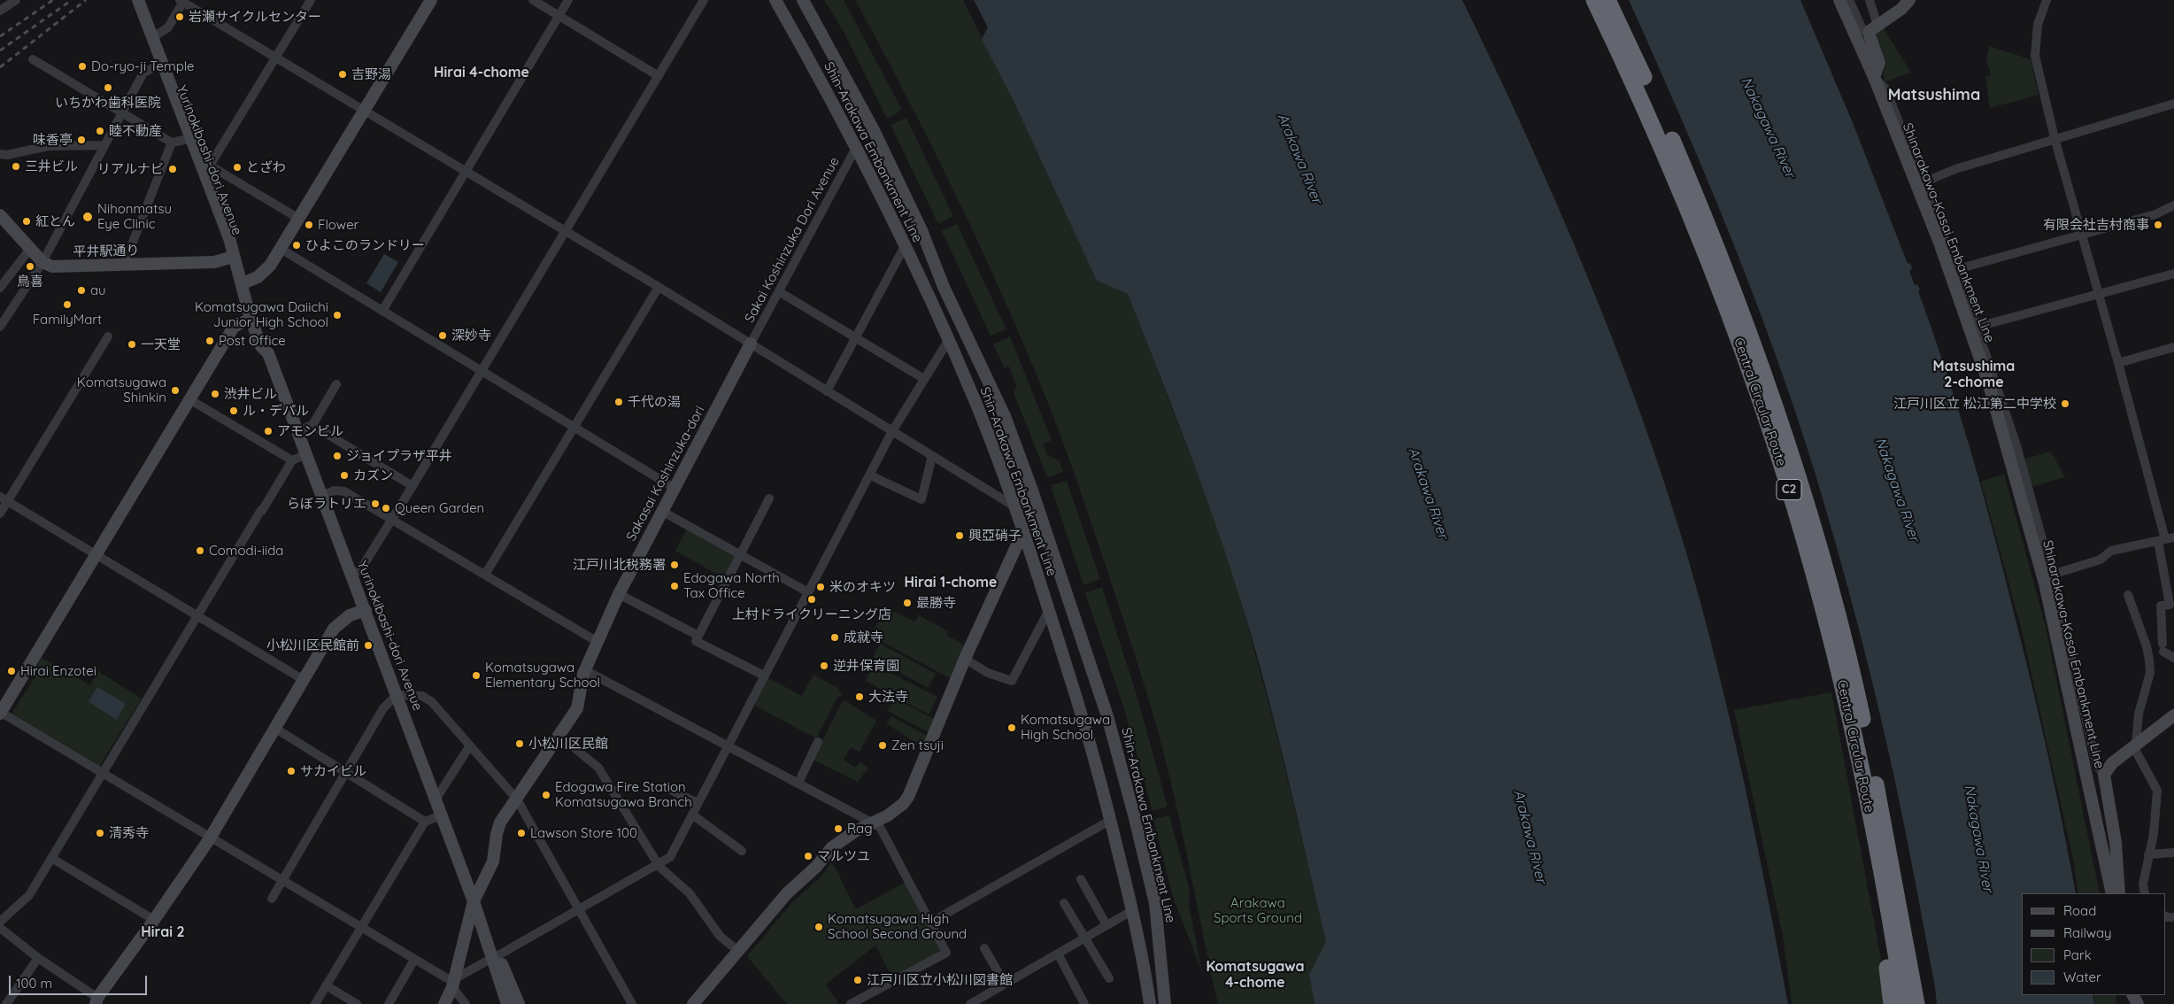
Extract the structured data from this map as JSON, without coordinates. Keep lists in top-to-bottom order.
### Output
{
  "streets": {
    "highway": ["Central Circular Route", "C2"],
    "main road": [
      "Shin-Arakawa Embankment Line",
      "Yurinokibashi-dori Avenue",
      "Shinarakawa-Kasai Embankment Line",
      "平井駅通り",
      "Sakasai Koshinzuka-dori"
    ],
    "street": ["Sakai Koshinzuka Dori Avenue"]
  },
  "crossings": [
    ["Shin-Arakawa Embankment Line", "Sakai Koshinzuka Dori Avenue"],
    ["Yurinokibashi-dori Avenue", "平井駅通り"],
    ["Yurinokibashi-dori Avenue", "Sakasai Koshinzuka-dori"],
    ["Sakai Koshinzuka Dori Avenue", "Sakasai Koshinzuka-dori"]
  ],
  "districts": [
    "Hirai 4-chome",
    "Matsushima",
    "Matsushima 2-chome",
    "Hirai 1-chome",
    "Hirai 2",
    "Komatsugawa 4-chome"
  ],
  "water": ["Nakagawa River", "Arakawa River"],
  "parks": ["Arakawa Sports Ground"],
  "places": [
    "岩瀬サイクルセンター",
    "Do-ryo-ji Temple",
    "吉野湯",
    "いちかわ歯科医院",
    "睦不動産",
    "味香亭",
    "三井ビル",
    "とざわ",
    "リアルナビ",
    "Nihonmatsu Eye Clinic",
    "紅とん",
    "Flower",
    "有限会社吉村商事",
    "ひよこのランドリー",
    "鳥喜",
    "au",
    "FamilyMart",
    "Komatsugawa Daiichi Junior High School",
    "深妙寺",
    "Post Office",
    "一天堂",
    "Komatsugawa Shinkin",
    "渋井ビル",
    "千代の湯",
    "江戸川区立 松江第二中学校",
    "ル・デパル",
    "アモンビル",
    "ジョイプラザ平井",
    "カズン",
    "らぼラトリエ",
    "Queen Garden",
    "興亞硝子",
    "Comodi-iida",
    "江戸川北税務署",
    "Edogawa North Tax Office",
    "米のオキツ",
    "上村ドライクリーニング店",
    "最勝寺",
    "成就寺",
    "小松川区民館前",
    "逆井保育園",
    "Hirai Enzotei",
    "Komatsugawa Elementary School",
    "大法寺",
    "Komatsugawa High School",
    "小松川区民館",
    "Zen tsuji",
    "サカイビル",
    "Edogawa Fire Station Komatsugawa Branch",
    "Rag",
    "清秀寺",
    "Lawson Store 100",
    "マルツユ",
    "Komatsugawa High School Second Ground",
    "江戸川区立小松川図書館"
  ],
  "legend": [
    "Road",
    "Railway",
    "Park",
    "Water"
  ],
  "scale_bar": "100 m"
}
